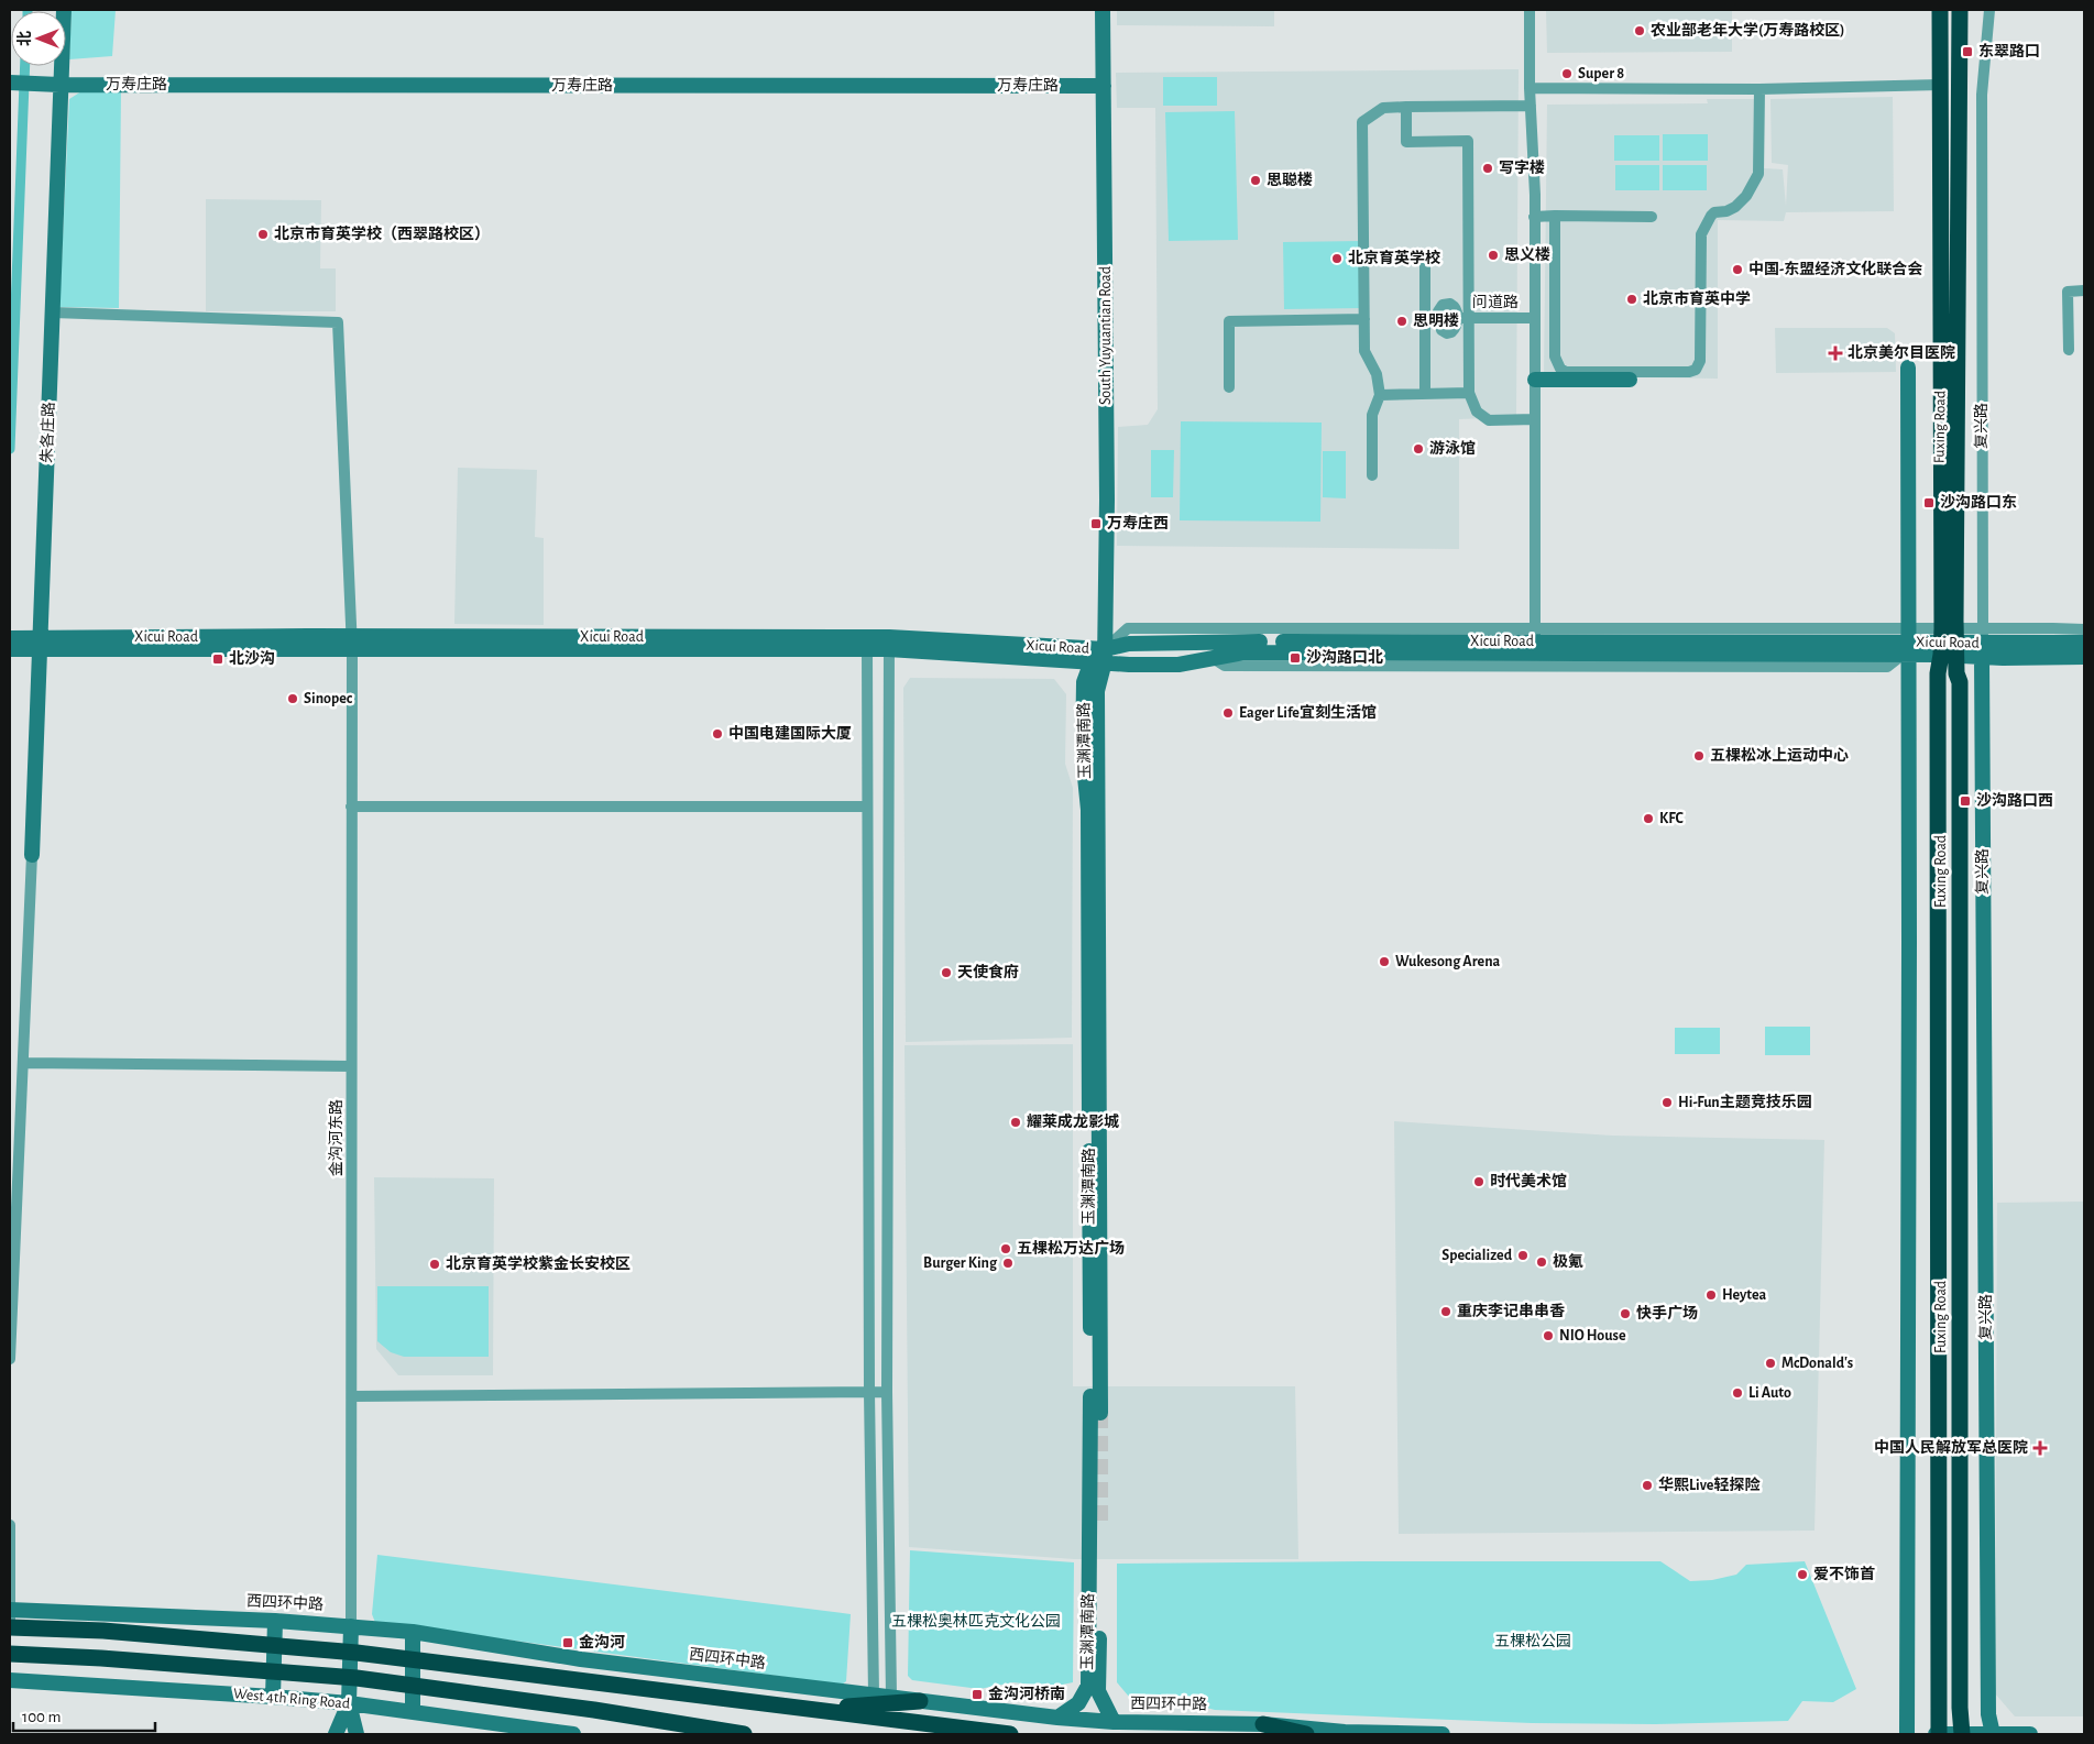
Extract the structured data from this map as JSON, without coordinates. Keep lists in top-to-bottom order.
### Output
{
  "streets": {
    "highway": ["Fuxing Road"],
    "street": [
      "万寿庄路",
      "问道路",
      "South Yuyuantian Road",
      "复兴路",
      "朱各庄路",
      "Xicui Road",
      "玉渊潭南路",
      "金沟河东路",
      "西四环中路",
      "West 4th Ring Road"
    ]
  },
  "crossings": [
    ["万寿庄路", "South Yuyuantian Road"],
    ["万寿庄路", "朱各庄路"],
    ["South Yuyuantian Road", "Xicui Road"],
    ["South Yuyuantian Road", "玉渊潭南路"],
    ["复兴路", "Xicui Road"],
    ["Fuxing Road", "Xicui Road"],
    ["朱各庄路", "Xicui Road"],
    ["朱各庄路", "金沟河东路"],
    ["Xicui Road", "玉渊潭南路"],
    ["Xicui Road", "金沟河东路"],
    ["玉渊潭南路", "西四环中路"],
    ["金沟河东路", "西四环中路"]
  ],
  "parks": ["五棵松奥林匹克文化公园", "五棵松公园"],
  "places": {
    "other": [
      "农业部老年大学(万寿路校区)",
      "Super 8",
      "写字楼",
      "思聪楼",
      "北京市育英学校（西翠路校区）",
      "思义楼",
      "北京育英学校",
      "中国-东盟经济文化联合会",
      "北京市育英中学",
      "思明楼",
      "游泳馆",
      "Sinopec",
      "Eager Life宜刻生活馆",
      "中国电建国际大厦",
      "五棵松冰上运动中心",
      "KFC",
      "Wukesong Arena",
      "天使食府",
      "Hi-Fun主题竞技乐园",
      "耀莱成龙影城",
      "时代美术馆",
      "五棵松万达广场",
      "Specialized",
      "极氪",
      "Burger King",
      "北京育英学校紫金长安校区",
      "Heytea",
      "重庆李记串串香",
      "快手广场",
      "NIO House",
      "McDonald's",
      "Li Auto",
      "华熙Live轻探险",
      "爱不饰首"
    ],
    "transit": [
      "东翠路口",
      "沙沟路口东",
      "万寿庄西",
      "沙沟路口北",
      "北沙沟",
      "沙沟路口西",
      "金沟河",
      "金沟河桥南"
    ],
    "health": ["北京美尔目医院", "中国人民解放军总医院"]
  },
  "scale_bar": "100 m",
  "north": "left"
}
